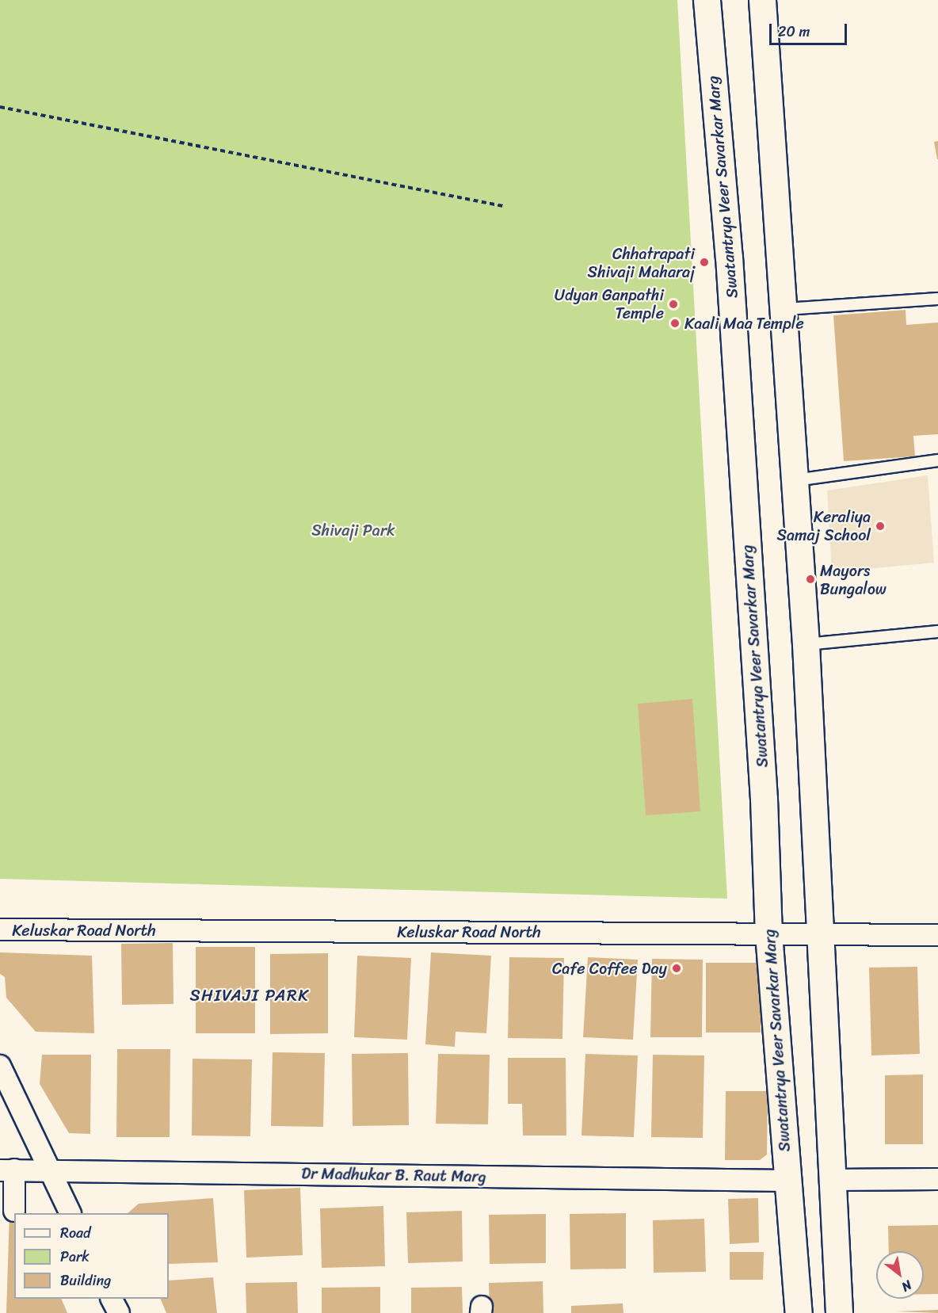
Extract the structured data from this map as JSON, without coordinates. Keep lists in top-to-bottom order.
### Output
{
  "streets": {
    "main road": ["Swatantrya Veer Savarkar Marg"],
    "street": ["Keluskar Road North", "Dr Madhukar B. Raut Marg"]
  },
  "crossings": [
    ["Swatantrya Veer Savarkar Marg", "Keluskar Road North"],
    ["Swatantrya Veer Savarkar Marg", "Dr Madhukar B. Raut Marg"]
  ],
  "districts": ["SHIVAJI PARK"],
  "parks": ["Shivaji Park"],
  "places": [
    "Chhatrapati Shivaji Maharaj",
    "Udyan Ganpathi Temple",
    "Kaali Maa Temple",
    "Keraliya Samaj School",
    "Mayors Bungalow",
    "Cafe Coffee Day"
  ],
  "legend": ["Road", "Park", "Building"],
  "scale_bar": "20 m",
  "north": "bottom right"
}
